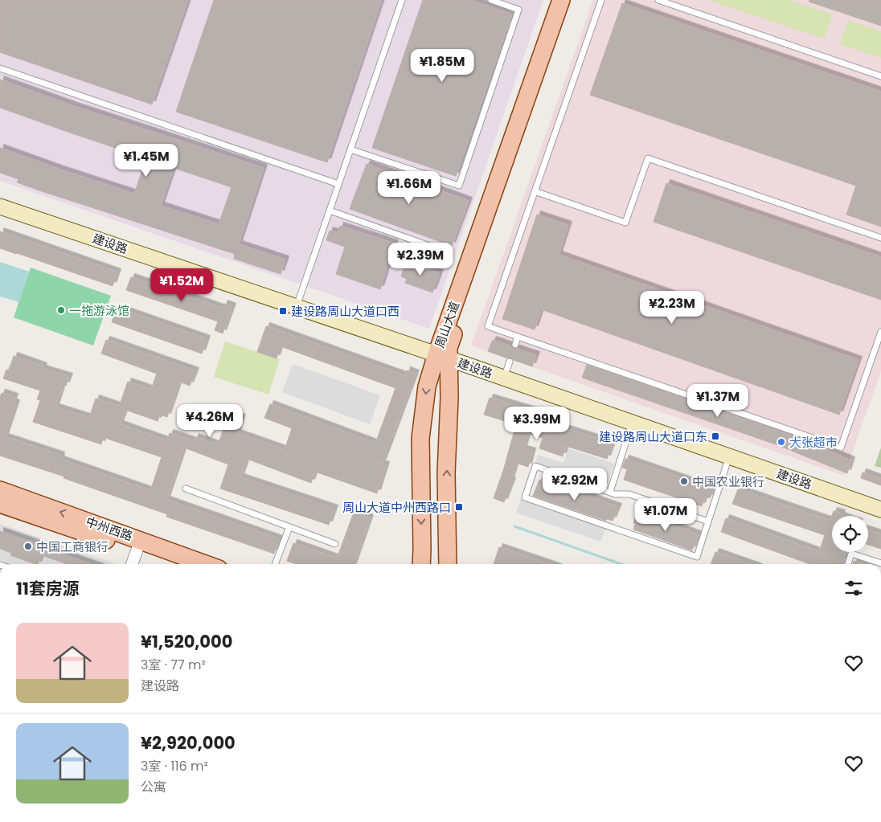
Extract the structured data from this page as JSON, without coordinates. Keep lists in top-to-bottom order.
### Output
{
  "streets": {
    "main road": ["周山大道", "中州西路"],
    "street": ["建设路"]
  },
  "crossings": [
    ["建设路", "周山大道"]
  ],
  "places": {
    "other": [
      "一拖游泳馆",
      "大张超市",
      "中国农业银行",
      "中国工商银行"
    ],
    "transit": ["建设路周山大道口西", "建设路周山大道口东", "周山大道中州西路口"]
  },
  "page": {
    "price": [
      "¥1.85M",
      "¥1.45M",
      "¥1.66M",
      "¥2.39M",
      "¥1.52M",
      "¥2.23M",
      "¥1.37M",
      "¥4.26M",
      "¥3.99M",
      "¥2.92M",
      "¥1.07M"
    ],
    "heading": "11套房源",
    "list": [
      {
        "name": "¥1,520,000",
        "note": "3室 · 77 m² · 建设路"
      },
      {
        "name": "¥2,920,000",
        "note": "3室 · 116 m² · 公寓"
      }
    ]
  }
}
